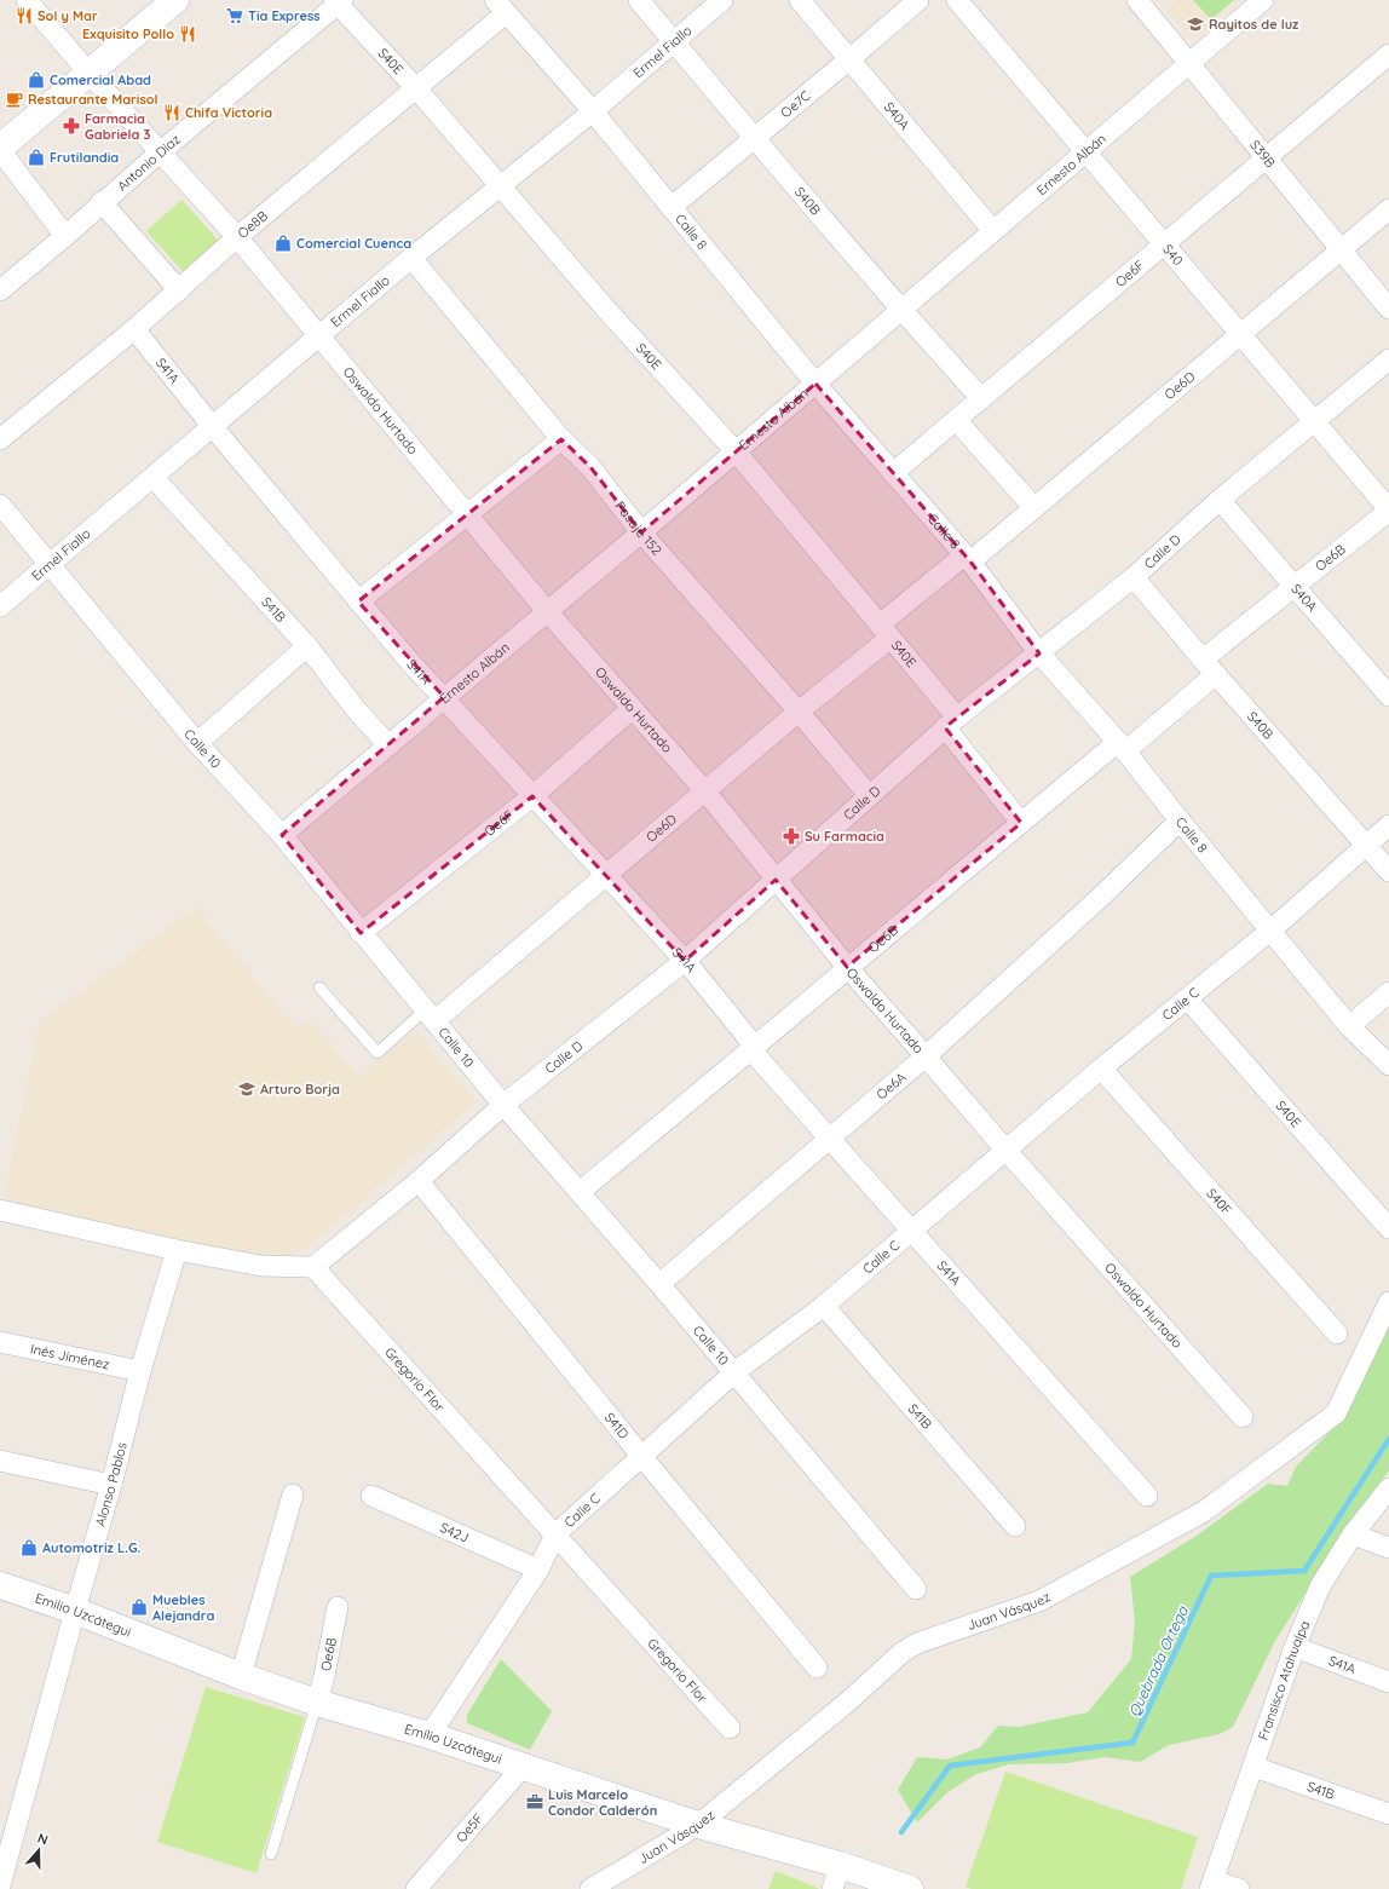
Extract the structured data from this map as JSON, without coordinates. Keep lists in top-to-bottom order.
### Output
{
  "streets": {
    "street": [
      "Ermel Fiallo",
      "S40E",
      "Oe7C",
      "S40A",
      "S39B",
      "Antonio Diaz",
      "Ernesto Albán",
      "S40B",
      "Oe8B",
      "Calle 8",
      "S40",
      "Oe6F",
      "S41A",
      "Oe6D",
      "Oswaldo Hurtado",
      "Pasaje 152",
      "Calle D",
      "Oe6B",
      "S41B",
      "Calle 10",
      "Calle C",
      "Oe6A",
      "S40F",
      "Inés Jiménez",
      "Gregorio Flor",
      "S41D",
      "Alonso Pablos",
      "S42J",
      "Juan Vásquez",
      "Emilio Uzcátegui",
      "Fransisco Atahualpa",
      "Oe5F"
    ]
  },
  "crossings": [
    ["Ermel Fiallo", "S40E"],
    ["Ermel Fiallo", "S40B"],
    ["Ermel Fiallo", "Calle 8"],
    ["Ermel Fiallo", "S41A"],
    ["Ermel Fiallo", "Oswaldo Hurtado"],
    ["Ermel Fiallo", "Pasaje 152"],
    ["Ermel Fiallo", "S41B"],
    ["Ermel Fiallo", "Calle 10"],
    ["S40E", "Antonio Diaz"],
    ["S40E", "Ernesto Albán"],
    ["S40E", "Oe8B"],
    ["S40E", "Oe6D"],
    ["S40E", "Calle D"],
    ["S40E", "Oe6B"],
    ["S40E", "Calle C"],
    ["Oe7C", "S40A"],
    ["Oe7C", "S40B"],
    ["Oe7C", "Calle 8"],
    ["S40A", "Ernesto Albán"],
    ["S40A", "Calle D"],
    ["S40A", "Oe6B"],
    ["S39B", "Ernesto Albán"],
    ["S39B", "Oe6F"],
    ["S39B", "Oe6D"],
    ["Antonio Diaz", "Oswaldo Hurtado"],
    ["Ernesto Albán", "S40B"],
    ["Ernesto Albán", "Calle 8"],
    ["Ernesto Albán", "S40"],
    ["Ernesto Albán", "S41A"],
    ["Ernesto Albán", "Oswaldo Hurtado"],
    ["Ernesto Albán", "Pasaje 152"],
    ["Ernesto Albán", "S41B"],
    ["Ernesto Albán", "Calle 10"],
    ["S40B", "Oe6F"],
    ["S40B", "Calle D"],
    ["S40B", "Oe6B"],
    ["S40B", "Calle C"],
    ["Oe8B", "Calle 8"],
    ["Oe8B", "S41A"],
    ["Oe8B", "Oswaldo Hurtado"],
    ["Calle 8", "Oe6F"],
    ["Calle 8", "Oe6D"],
    ["Calle 8", "Calle D"],
    ["Calle 8", "Oe6B"],
    ["Calle 8", "Calle C"],
    ["Calle 8", "Oe6A"],
    ["S40", "Oe6F"],
    ["S40", "Oe6D"],
    ["S40", "Calle D"],
    ["S40", "Oe6B"],
    ["Oe6F", "S41A"],
    ["Oe6F", "Oswaldo Hurtado"],
    ["Oe6F", "Calle 10"],
    ["S41A", "Oe6D"],
    ["S41A", "Calle D"],
    ["S41A", "Oe6B"],
    ["S41A", "Calle C"],
    ["S41A", "Oe6A"],
    ["S41A", "Fransisco Atahualpa"],
    ["Oe6D", "Oswaldo Hurtado"],
    ["Oe6D", "Pasaje 152"],
    ["Oe6D", "Calle 10"],
    ["Oswaldo Hurtado", "Calle D"],
    ["Oswaldo Hurtado", "Oe6B"],
    ["Oswaldo Hurtado", "Calle C"],
    ["Oswaldo Hurtado", "Oe6A"],
    ["Pasaje 152", "Calle D"],
    ["Calle D", "Calle 10"],
    ["Calle D", "Gregorio Flor"],
    ["Calle D", "S41D"],
    ["Oe6B", "Calle 10"],
    ["Oe6B", "Emilio Uzcátegui"],
    ["S41B", "Calle C"],
    ["S41B", "Fransisco Atahualpa"],
    ["Calle 10", "Calle C"],
    ["Calle 10", "Oe6A"],
    ["Calle C", "S40F"],
    ["Calle C", "Gregorio Flor"],
    ["Calle C", "S41D"],
    ["Calle C", "S42J"],
    ["Calle C", "Emilio Uzcátegui"],
    ["Inés Jiménez", "Alonso Pablos"],
    ["Alonso Pablos", "Emilio Uzcátegui"],
    ["Juan Vásquez", "Emilio Uzcátegui"],
    ["Emilio Uzcátegui", "Oe5F"]
  ],
  "water": ["Quebrada Ortega"],
  "places": {
    "restaurant": ["Sol y Mar", "Exquisito Pollo", "Chifa Victoria"],
    "supermarket": ["Tia Express"],
    "school or university": ["Rayitos de luz", "Arturo Borja"],
    "shop": [
      "Comercial Abad",
      "Frutilandia",
      "Comercial Cuenca",
      "Automotriz L.G.",
      "Muebles Alejandra"
    ],
    "cafe": ["Restaurante Marisol"],
    "pharmacy": ["Farmacia Gabriela 3", "Su Farmacia"],
    "office": ["Luis Marcelo Condor Calderón"]
  },
  "north": "top"
}
